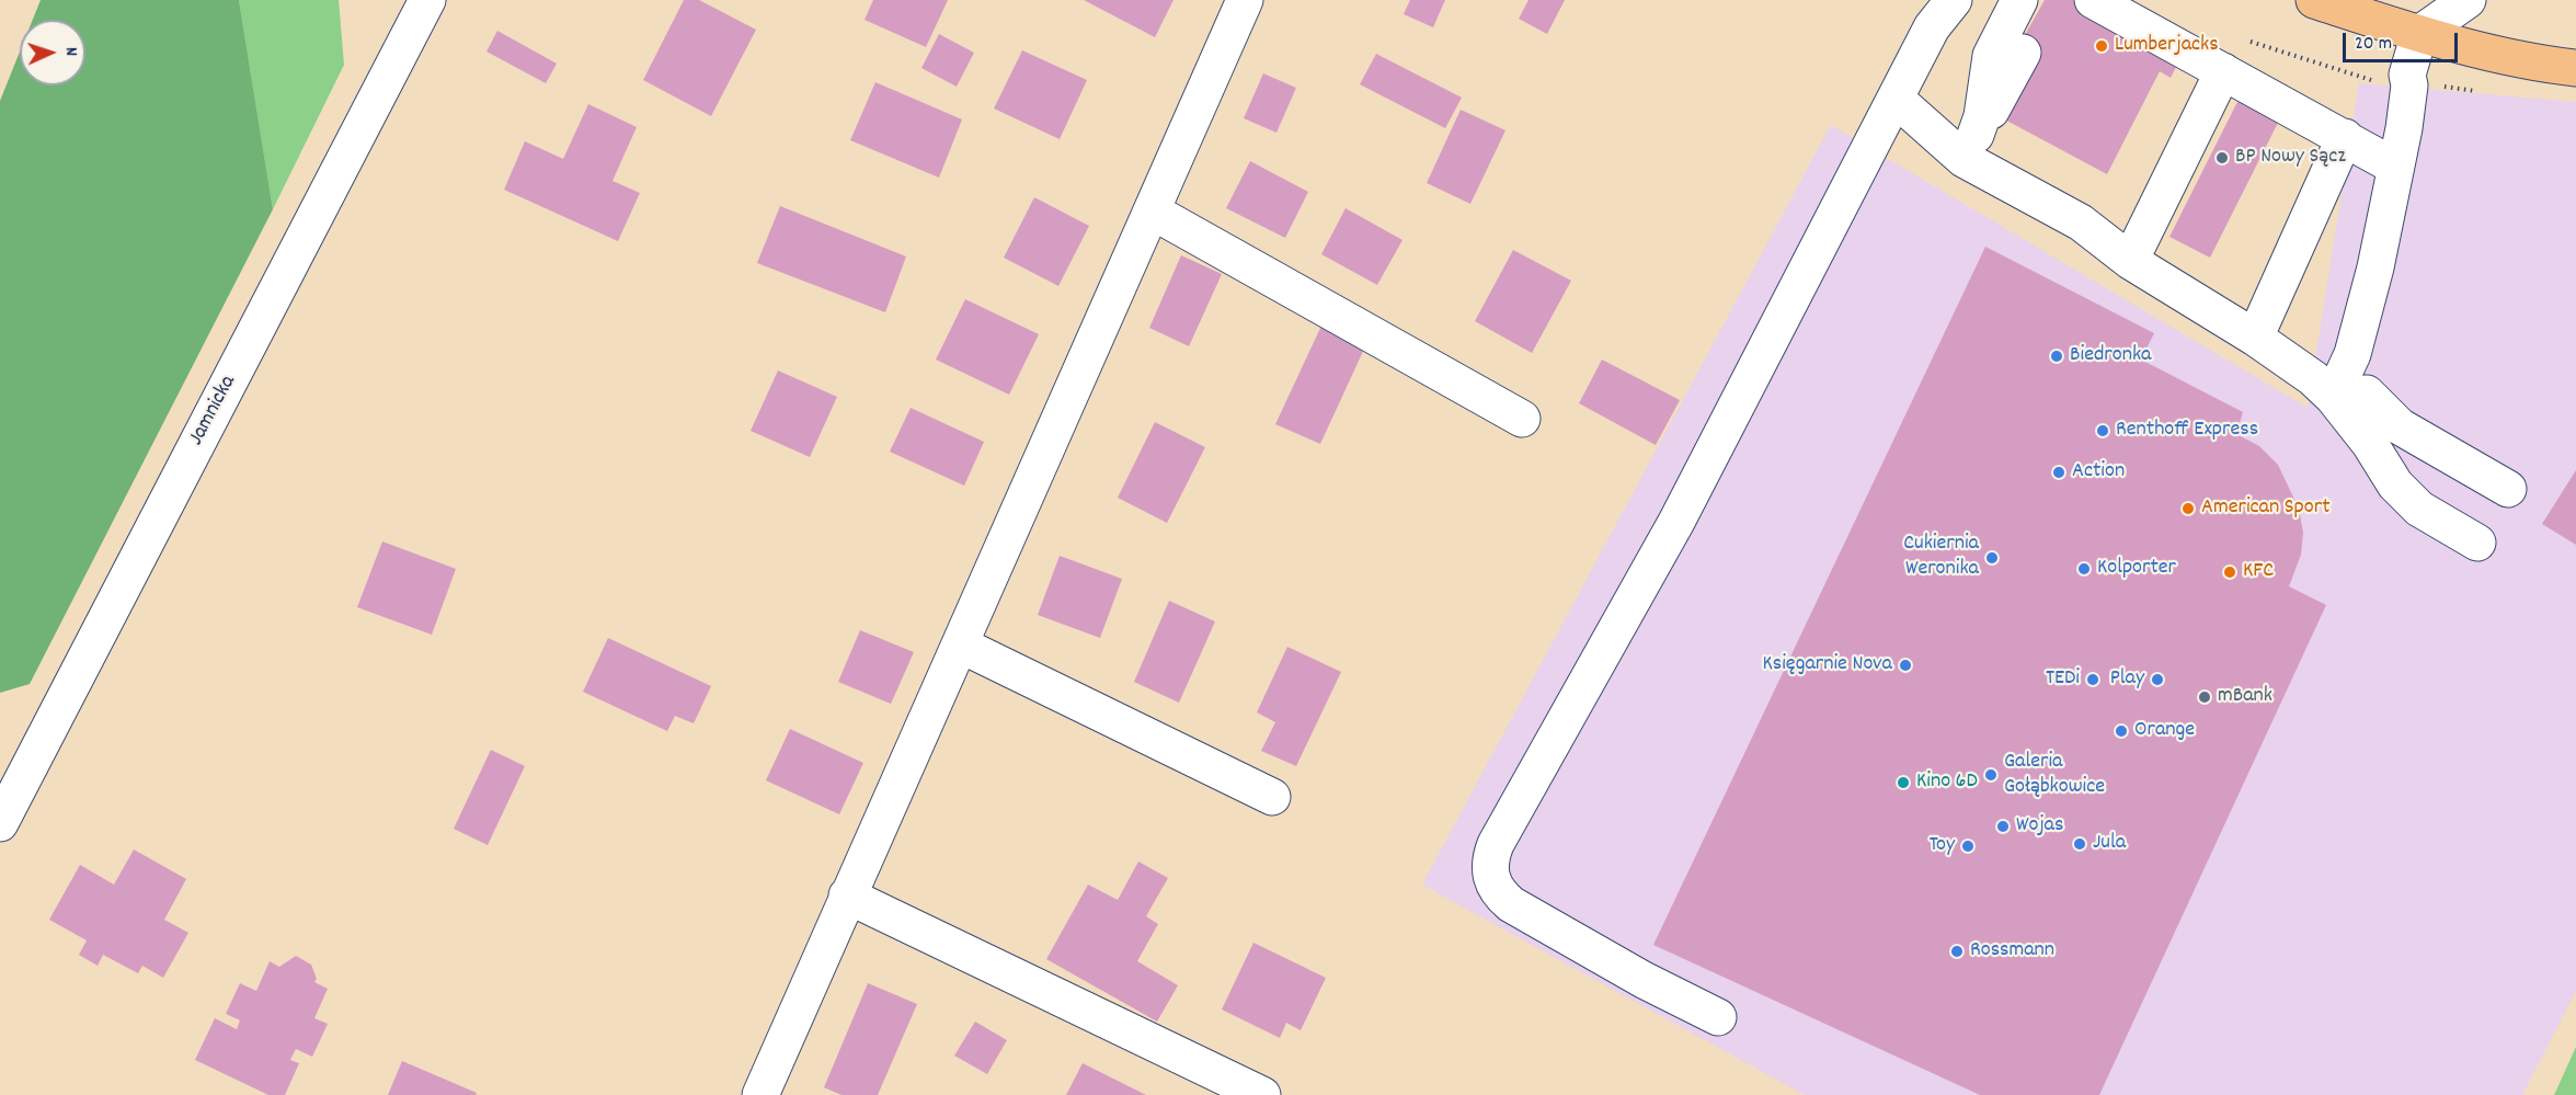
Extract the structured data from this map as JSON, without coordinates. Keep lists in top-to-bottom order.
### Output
{
  "streets": {
    "street": ["Jamnicka"]
  },
  "places": [
    "Lumberjacks",
    "BP Nowy Sącz",
    "Biedronka",
    "Renthoff Express",
    "Action",
    "American Sport",
    "Cukiernia Weronika",
    "Kolporter",
    "KFC",
    "Księgarnie Nova",
    "TEDi",
    "Play",
    "mBank",
    "Orange",
    "Galeria Gołąbkowice",
    "Kino 6D",
    "Wojas",
    "Jula",
    "Toy",
    "Rossmann"
  ],
  "scale_bar": "20 m",
  "north": "right"
}
